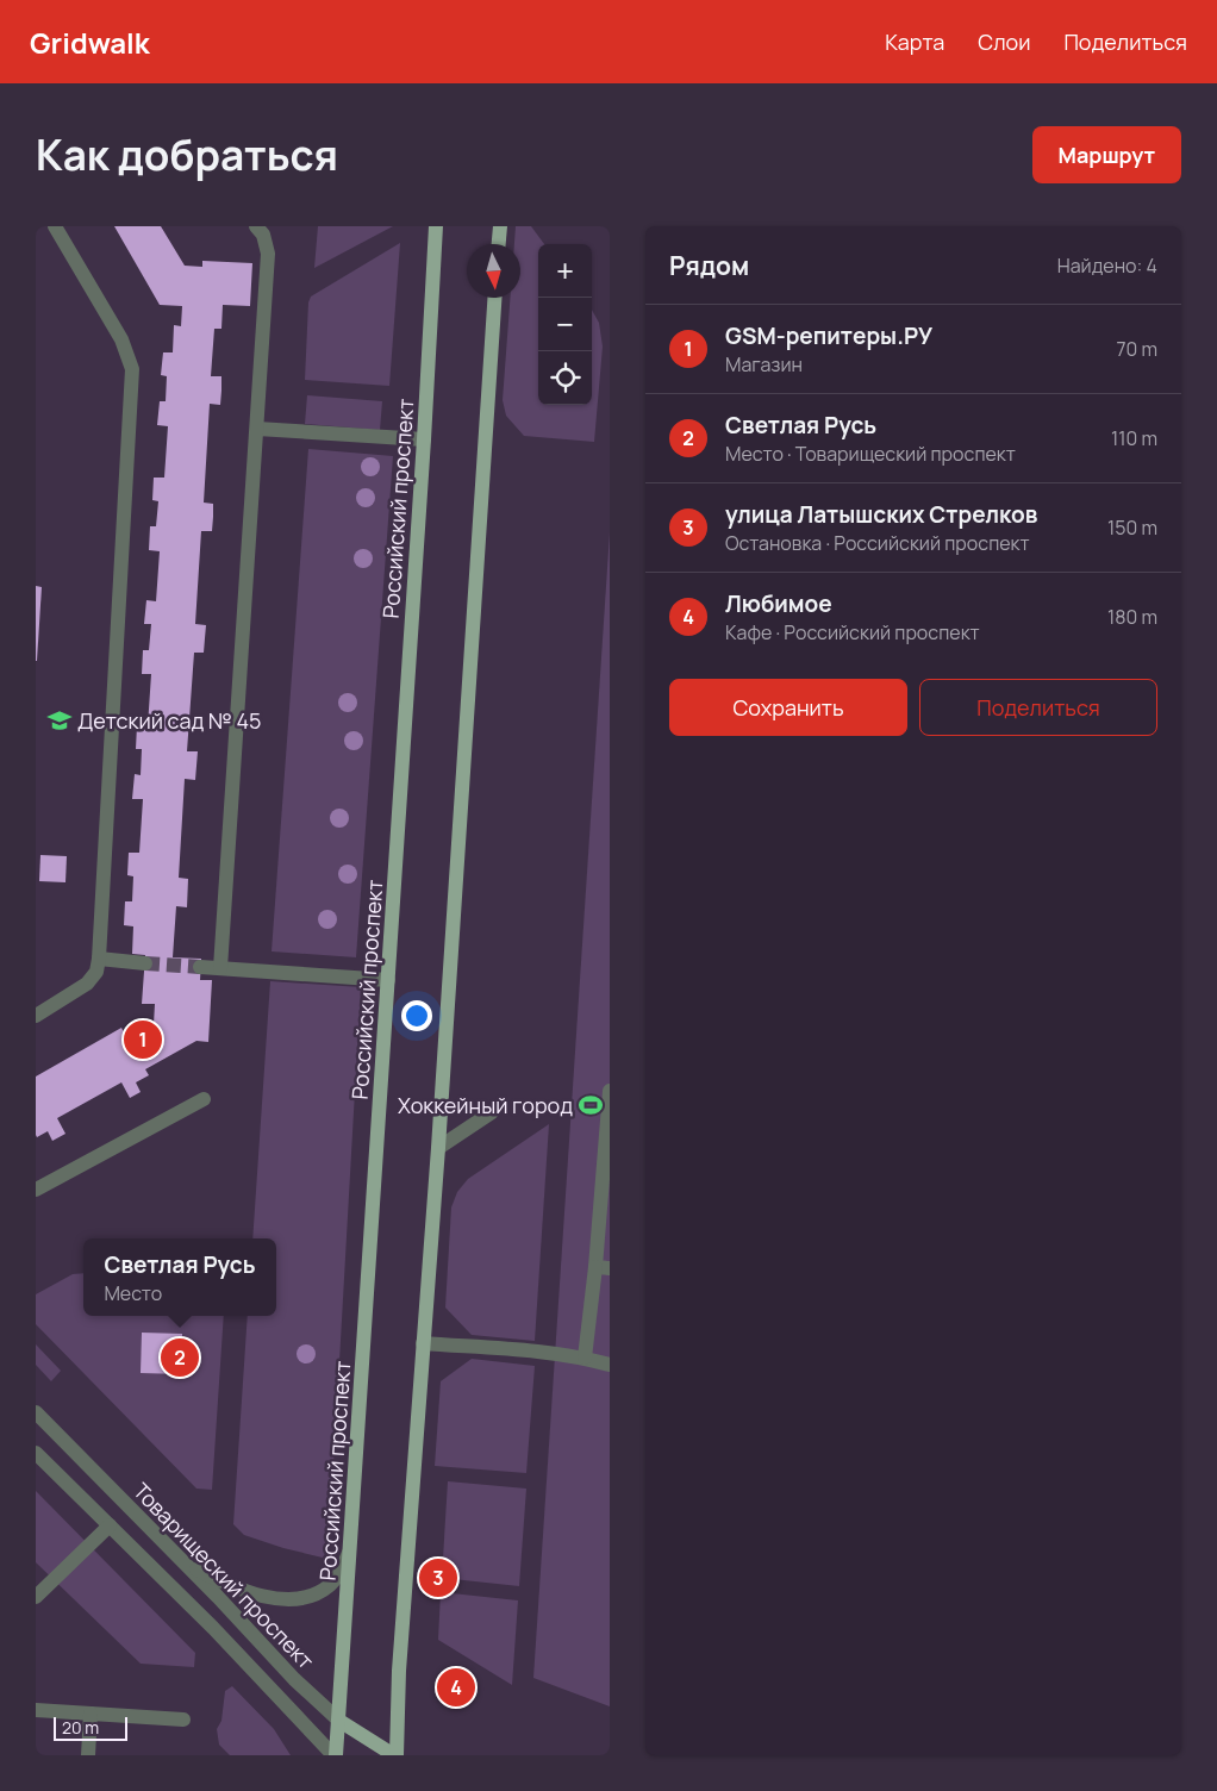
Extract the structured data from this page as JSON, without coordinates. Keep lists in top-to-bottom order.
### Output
{
  "streets": {
    "main road": ["Российский проспект", "Товарищеский проспект"]
  },
  "crossings": [
    ["Российский проспект", "Товарищеский проспект"]
  ],
  "places": {
    "school or university": ["Детский сад № 45"],
    "sports": ["Хоккейный город"]
  },
  "scale_bar": "20 m",
  "north": "bottom",
  "page": {
    "header": "Gridwalk",
    "nav": ["Карта", "Слои", "Поделиться"],
    "title": "Как добраться",
    "buttons": [
      "Маршрут",
      ["Сохранить", "Поделиться"]
    ],
    "heading": ["Рядом", "Найдено: 4"],
    "map_buttons": ["+", "−"],
    "list": [
      {
        "mark": "1",
        "name": "GSM-репитеры.РУ",
        "note": "Магазин",
        "value": "70 m"
      },
      {
        "mark": "2",
        "name": "Светлая Русь",
        "note": "Место · Товарищеский проспект",
        "value": "110 m"
      },
      {
        "mark": "3",
        "name": "улица Латышских Стрелков",
        "note": "Остановка · Российский проспект",
        "value": "150 m"
      },
      {
        "mark": "4",
        "name": "Любимое",
        "note": "Кафе · Российский проспект",
        "value": "180 m"
      }
    ],
    "pins": [
      "1",
      "2",
      "3",
      "4"
    ],
    "popup": ["Светлая Русь", "Место"],
    "scale": "20 m"
  }
}
